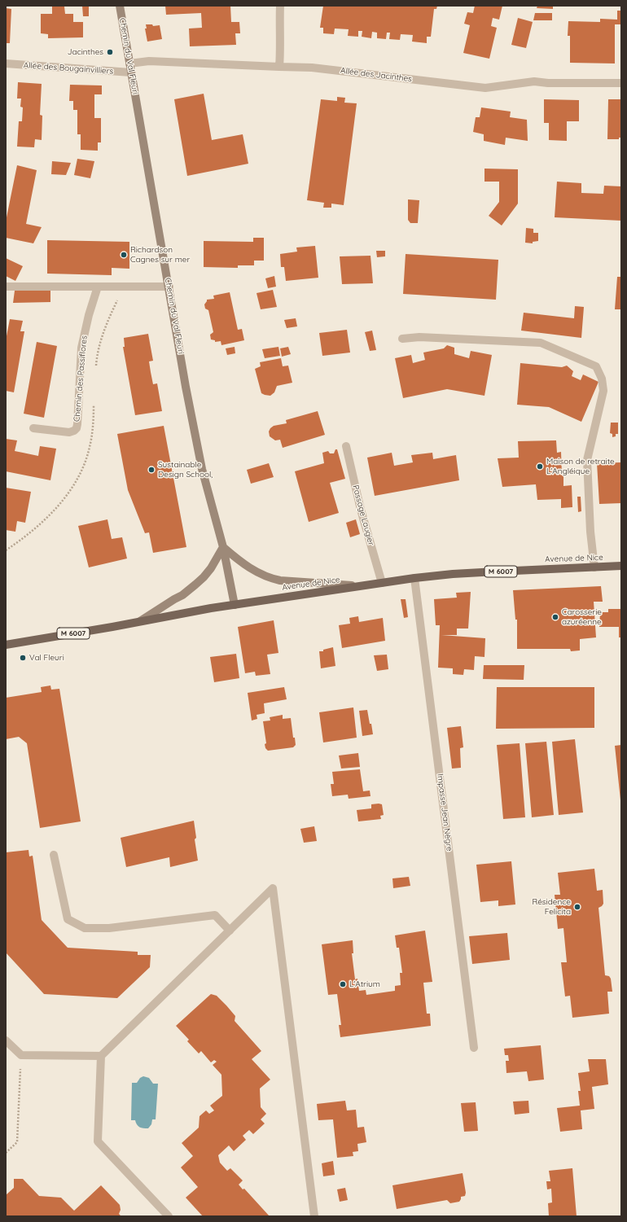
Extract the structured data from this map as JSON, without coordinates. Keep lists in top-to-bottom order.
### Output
{
  "streets": {
    "main road": ["Avenue de Nice", "M 6007"],
    "street": [
      "Chemin du Val Fleuri",
      "Allée des Bougainvilliers",
      "Allée des Jacinthes",
      "Chemin des Passiflores",
      "Passage Laugier",
      "Impasse Jean Nègre"
    ]
  },
  "crossings": [
    ["Chemin du Val Fleuri", "Allée des Bougainvilliers"],
    ["Chemin du Val Fleuri", "Allée des Jacinthes"],
    ["Chemin du Val Fleuri", "Avenue de Nice"],
    ["Passage Laugier", "Avenue de Nice"],
    ["Avenue de Nice", "Impasse Jean Nègre"]
  ],
  "places": [
    "Jacinthes",
    "Richardson Cagnes sur mer",
    "Maison de retraite L'Angléique",
    "Sustainable Design School,",
    "Carosserie azuréenne",
    "Val Fleuri",
    "Résidence Felicita",
    "L'Atrium"
  ]
}
